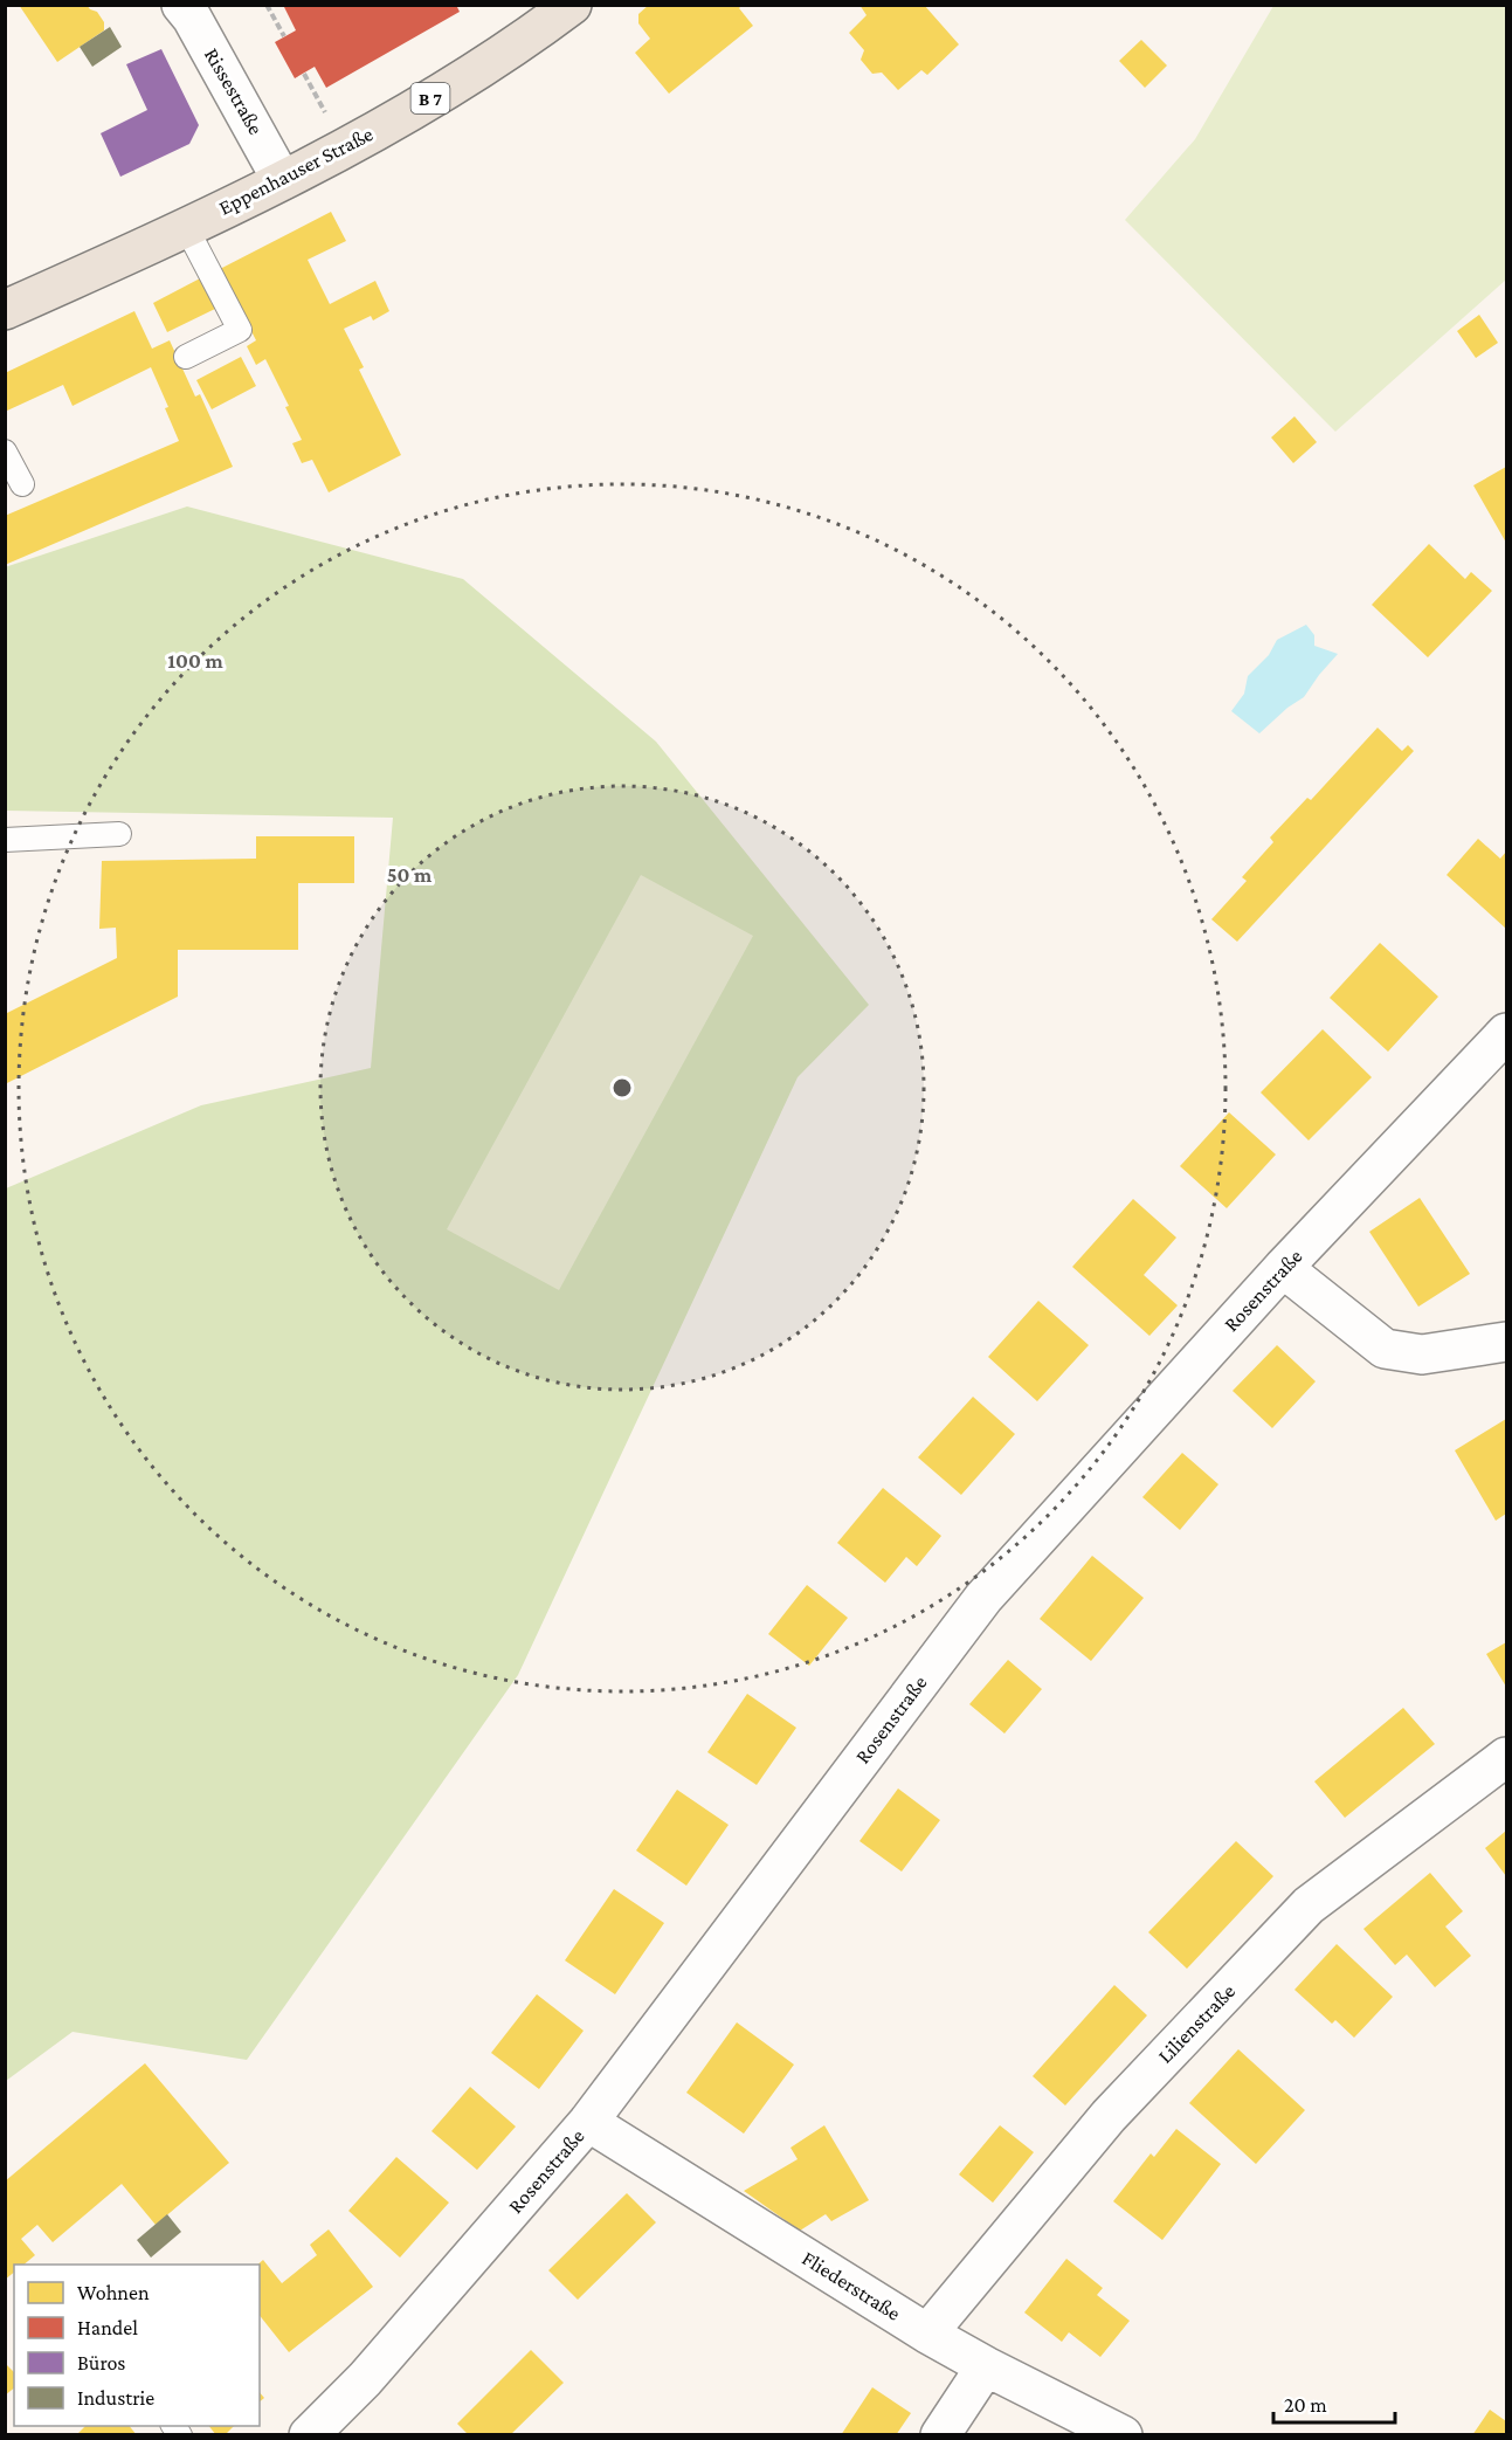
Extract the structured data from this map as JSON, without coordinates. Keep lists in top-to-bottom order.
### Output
{
  "streets": {
    "main road": ["B 7", "Eppenhauser Straße"],
    "street": [
      "Rissestraße",
      "Rosenstraße",
      "Lilienstraße",
      "Fliederstraße"
    ]
  },
  "crossings": [
    ["Rissestraße", "Eppenhauser Straße"],
    ["Rosenstraße", "Fliederstraße"],
    ["Lilienstraße", "Fliederstraße"]
  ],
  "legend": [
    "Wohnen",
    "Handel",
    "Büros",
    "Industrie"
  ],
  "scale_bar": "20 m",
  "rings": ["100 m", "50 m"]
}
